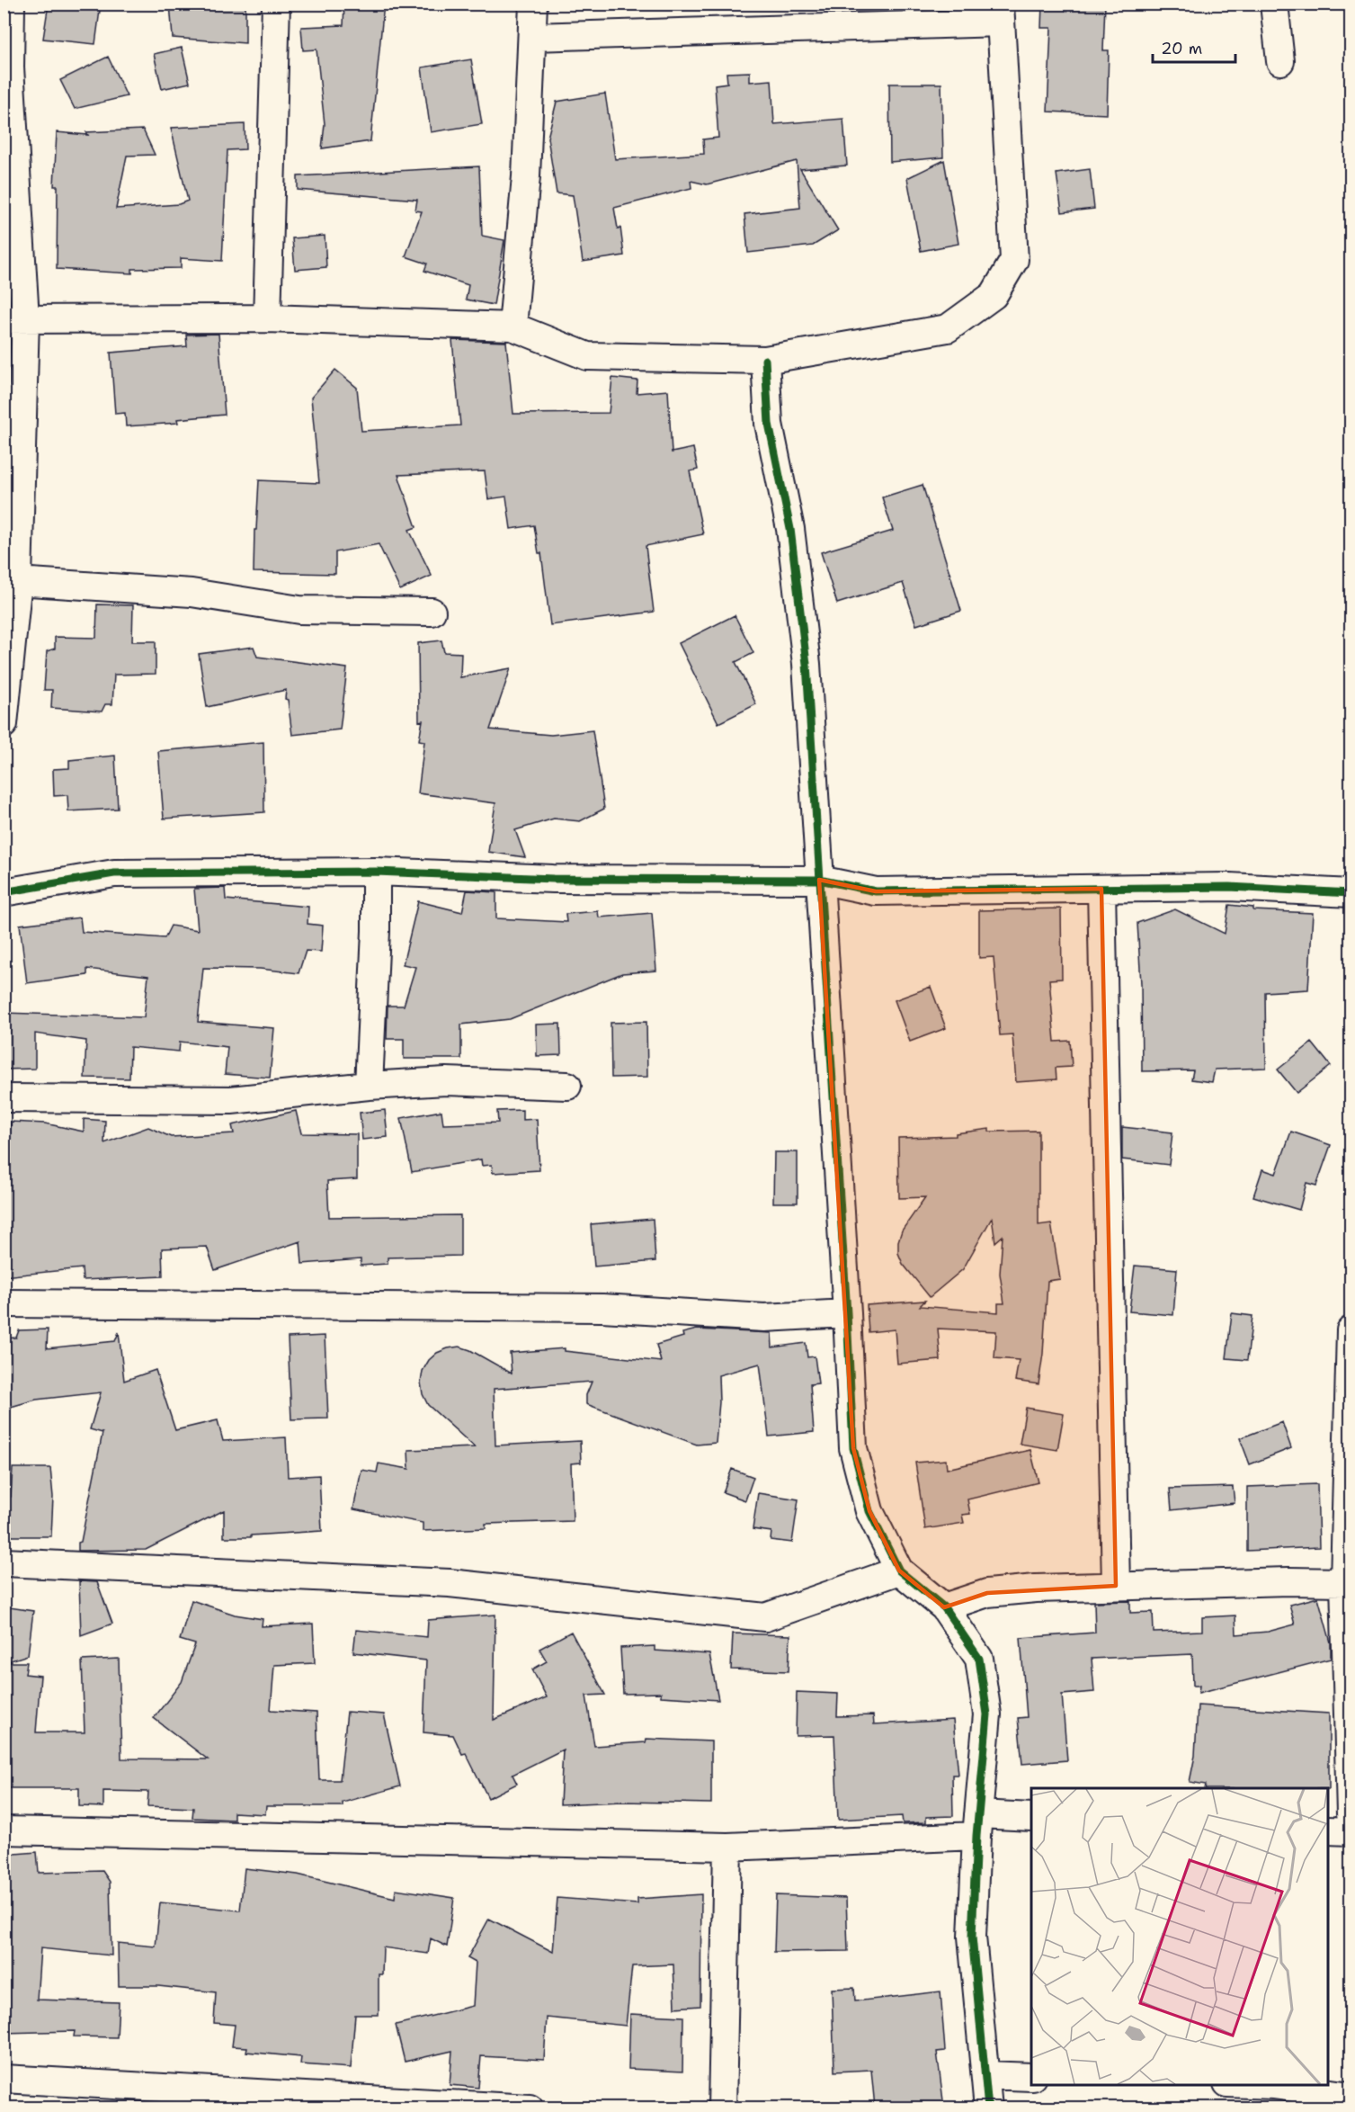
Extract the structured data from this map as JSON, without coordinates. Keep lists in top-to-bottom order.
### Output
{
  "scale_bar": "20 m"
}
